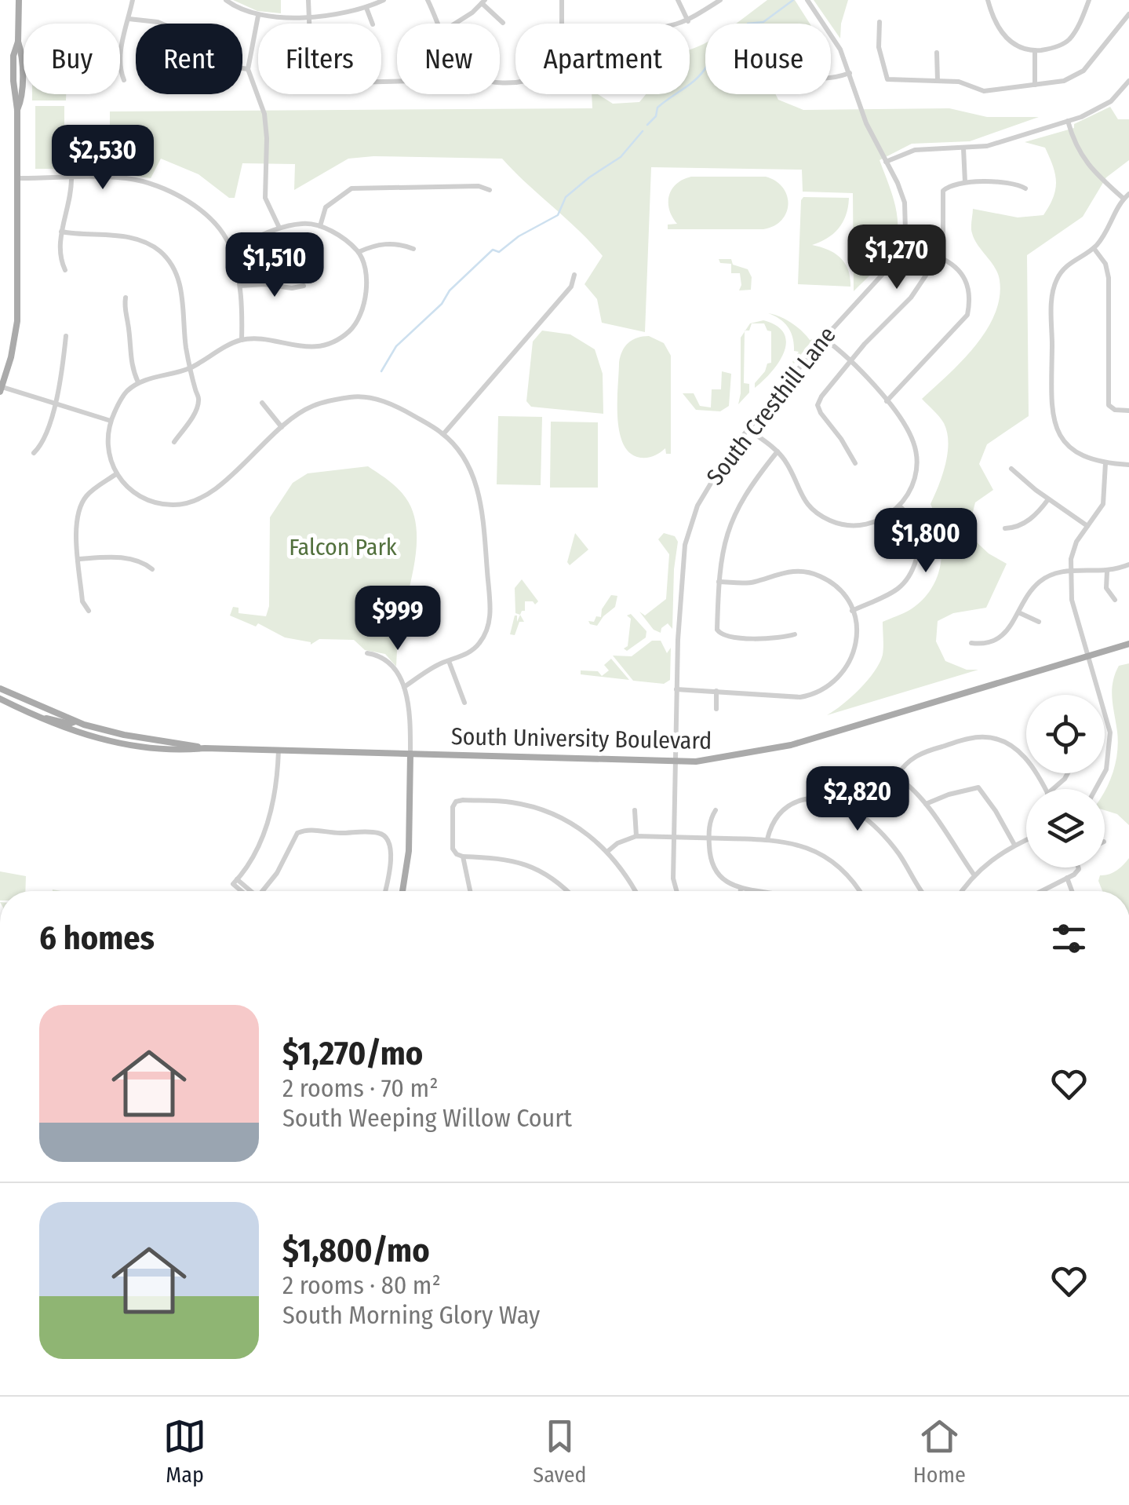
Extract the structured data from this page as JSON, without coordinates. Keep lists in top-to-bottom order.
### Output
{
  "streets": {
    "main road": ["South University Boulevard"],
    "street": ["South Cresthill Lane"]
  },
  "crossings": [
    ["South Cresthill Lane", "South University Boulevard"]
  ],
  "parks": ["Falcon Park"],
  "page": {
    "chip": [
      "Buy",
      "Rent",
      "Filters",
      "New",
      "Apartment",
      "House"
    ],
    "price": [
      "$2,530",
      "$1,270",
      "$1,510",
      "$1,800",
      "$999",
      "$2,820"
    ],
    "heading": "6 homes",
    "list": [
      {
        "name": "$1,270/mo",
        "note": "2 rooms · 70 m² · South Weeping Willow Court"
      },
      {
        "name": "$1,800/mo",
        "note": "2 rooms · 80 m² · South Morning Glory Way"
      }
    ],
    "tabs": ["Map", "Saved", "Home"]
  }
}
